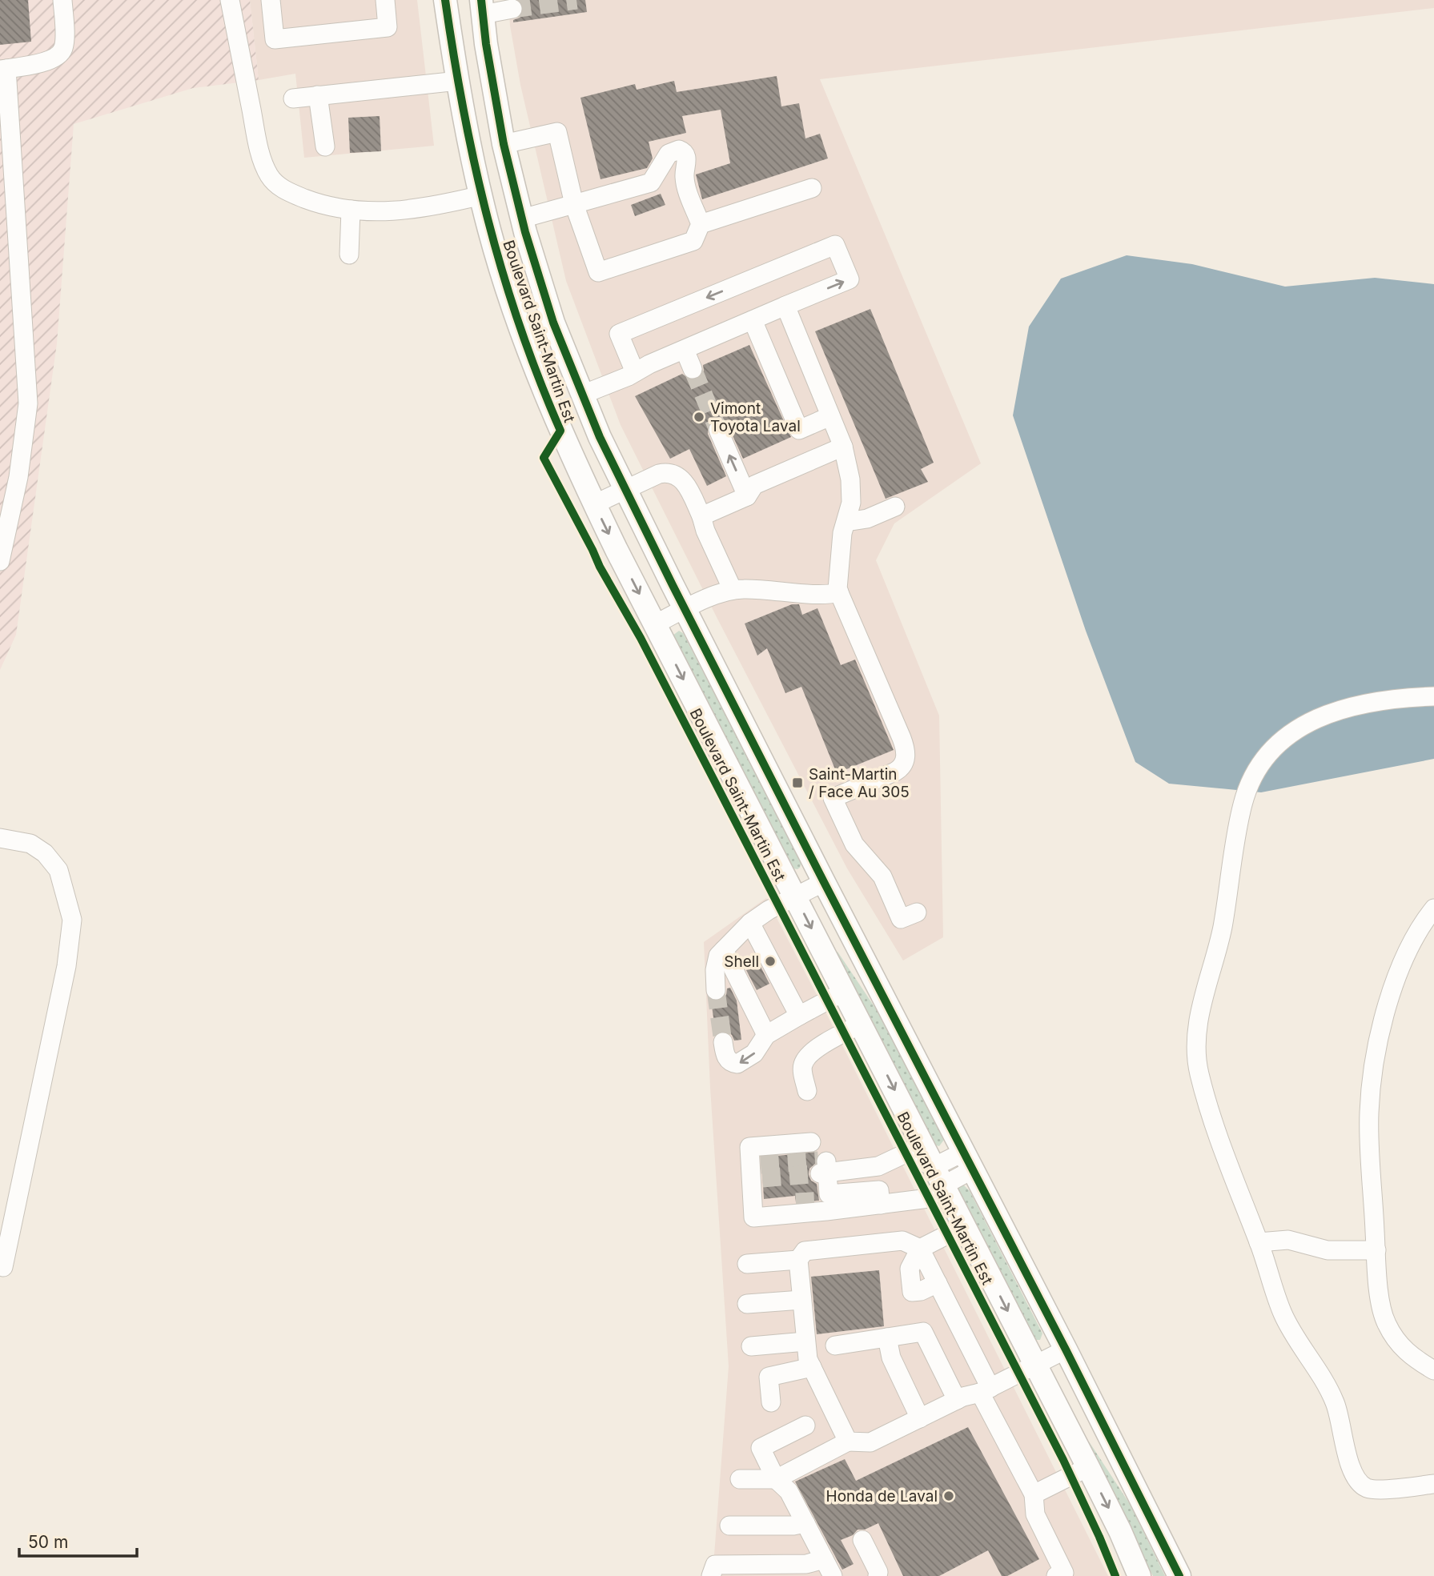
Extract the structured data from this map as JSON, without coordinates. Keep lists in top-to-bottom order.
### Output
{
  "streets": {
    "main road": ["Boulevard Saint-Martin Est"]
  },
  "places": {
    "other": ["Vimont Toyota Laval", "Shell", "Honda de Laval"],
    "transit": ["Saint-Martin / Face Au 305"]
  },
  "scale_bar": "50 m"
}
